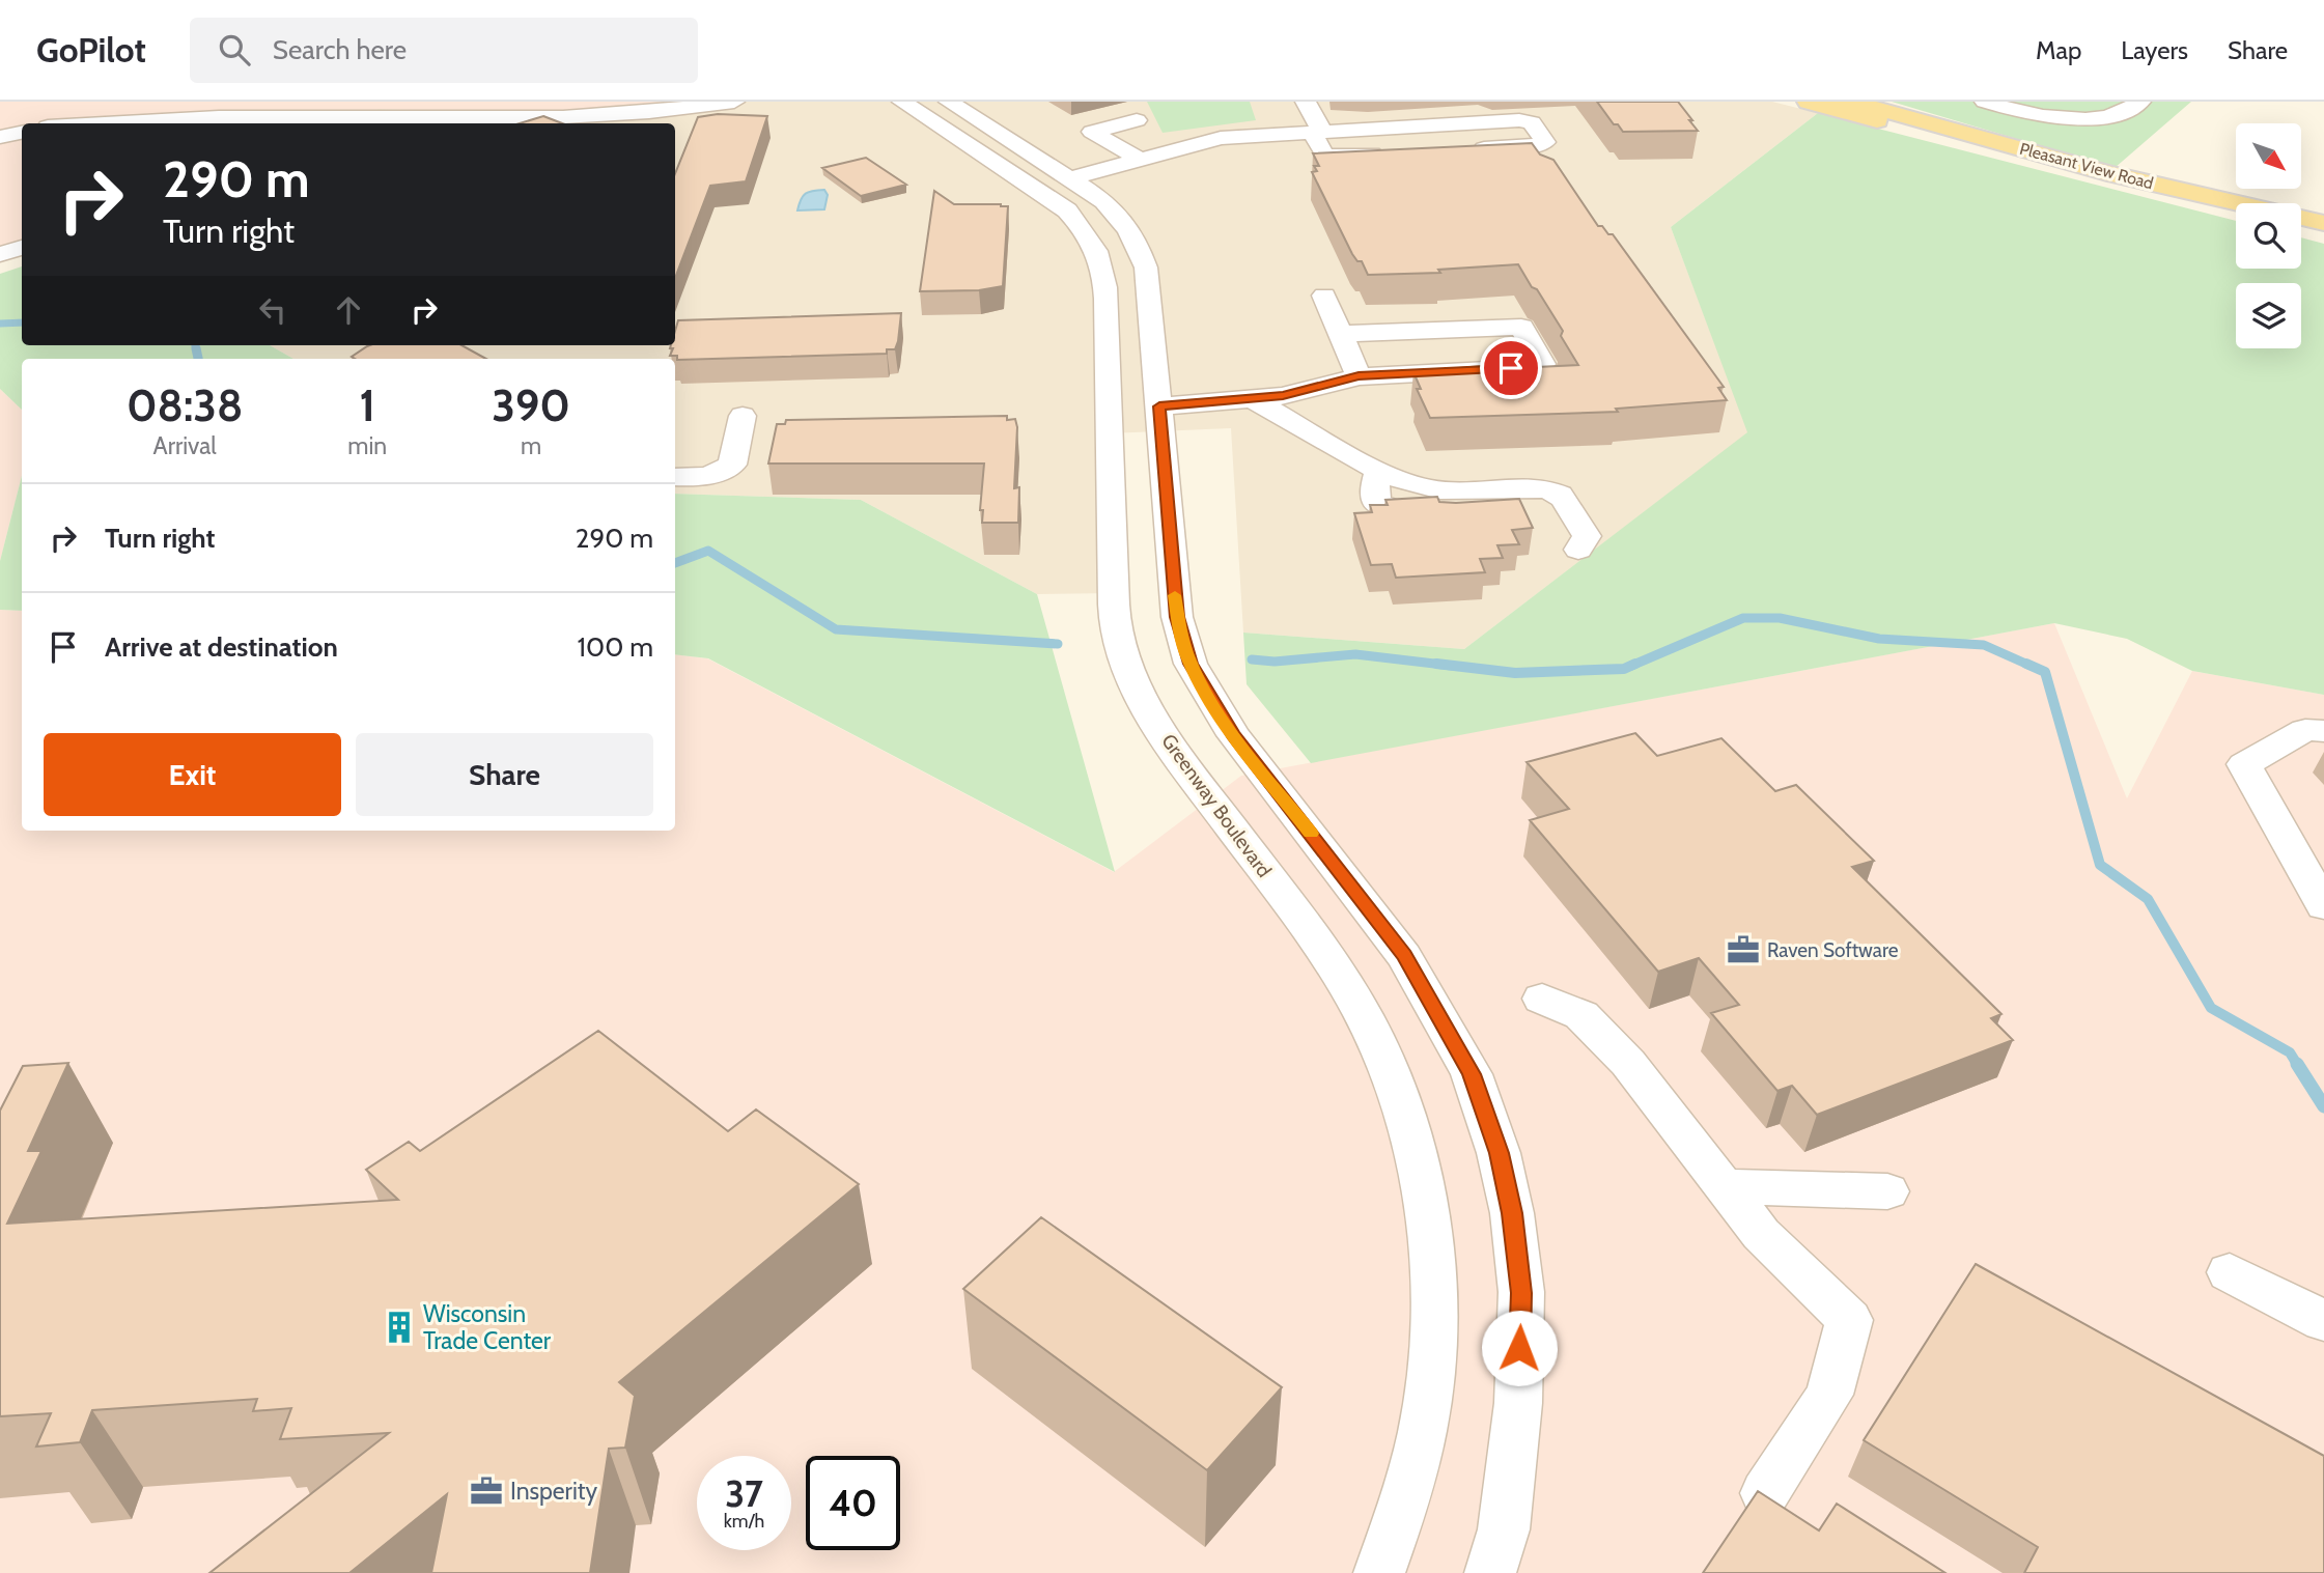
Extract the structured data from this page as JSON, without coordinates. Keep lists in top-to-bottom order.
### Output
{
  "streets": {
    "main road": ["Pleasant View Road"],
    "street": ["Greenway Boulevard"]
  },
  "places": {
    "office": ["Raven Software", "Insperity"],
    "building": ["Wisconsin Trade Center"]
  },
  "north": "bottom right",
  "page": {
    "header": "GoPilot",
    "search": "Search here",
    "nav": ["Map", "Layers", "Share"],
    "turn": ["290 m", "Turn right"],
    "eta": [
      "08:38",
      "Arrival",
      "1",
      "min",
      "390",
      "m"
    ],
    "list": [
      {
        "name": "Turn right",
        "value": "290 m"
      },
      {
        "name": "Arrive at destination",
        "value": "100 m"
      }
    ],
    "buttons": ["Exit", "Share"],
    "speed": "37 km/h",
    "limit": "40"
  }
}
